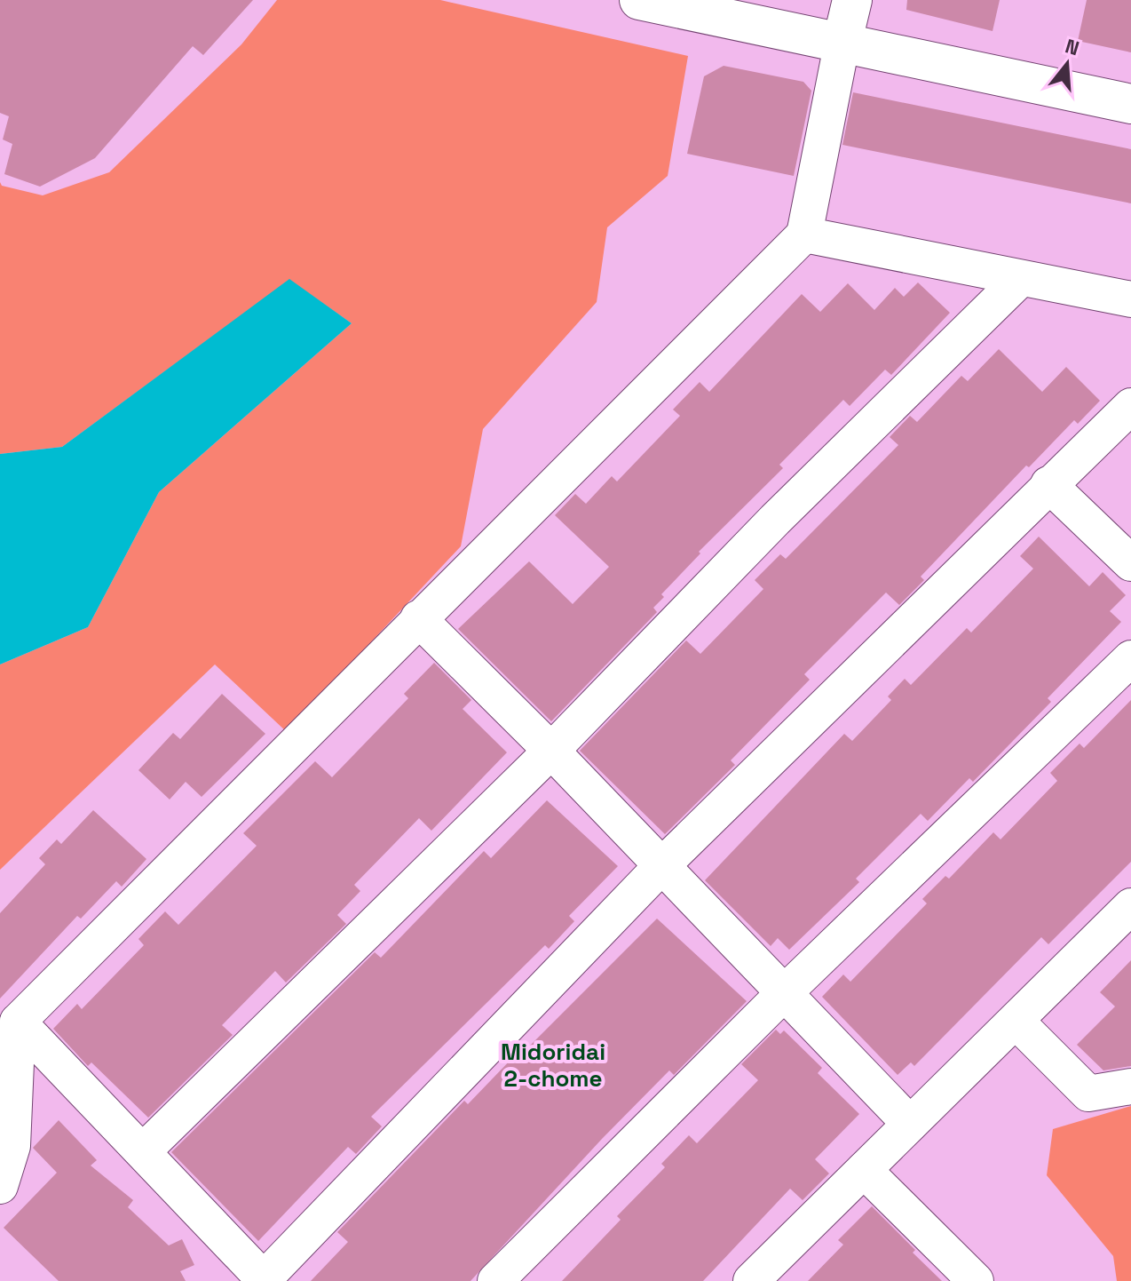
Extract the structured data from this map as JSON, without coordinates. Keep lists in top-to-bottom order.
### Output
{
  "districts": ["Midoridai 2-chome"],
  "north": "top"
}
